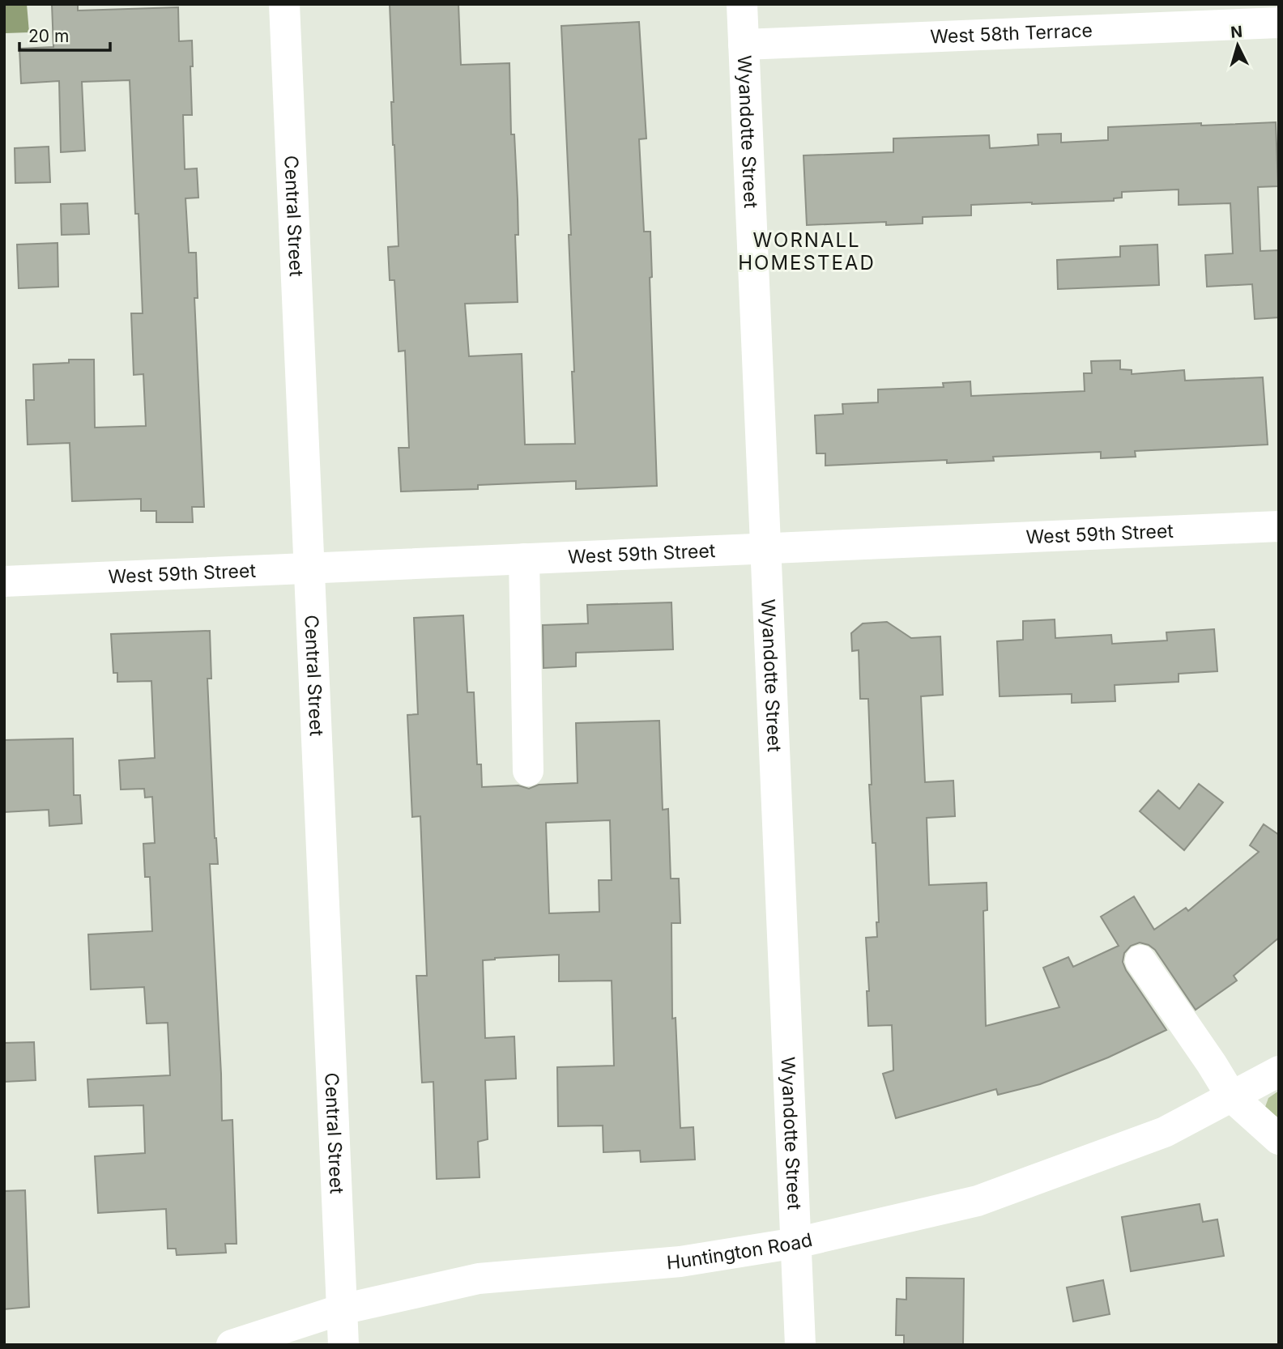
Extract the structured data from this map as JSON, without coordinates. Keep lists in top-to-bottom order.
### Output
{
  "streets": {
    "street": [
      "West 58th Terrace",
      "Wyandotte Street",
      "Central Street",
      "West 59th Street",
      "Huntington Road"
    ]
  },
  "crossings": [
    ["West 58th Terrace", "Wyandotte Street"],
    ["Wyandotte Street", "West 59th Street"],
    ["Wyandotte Street", "Huntington Road"],
    ["Central Street", "West 59th Street"],
    ["Central Street", "Huntington Road"]
  ],
  "districts": ["WORNALL HOMESTEAD"],
  "scale_bar": "20 m",
  "north": "top"
}
